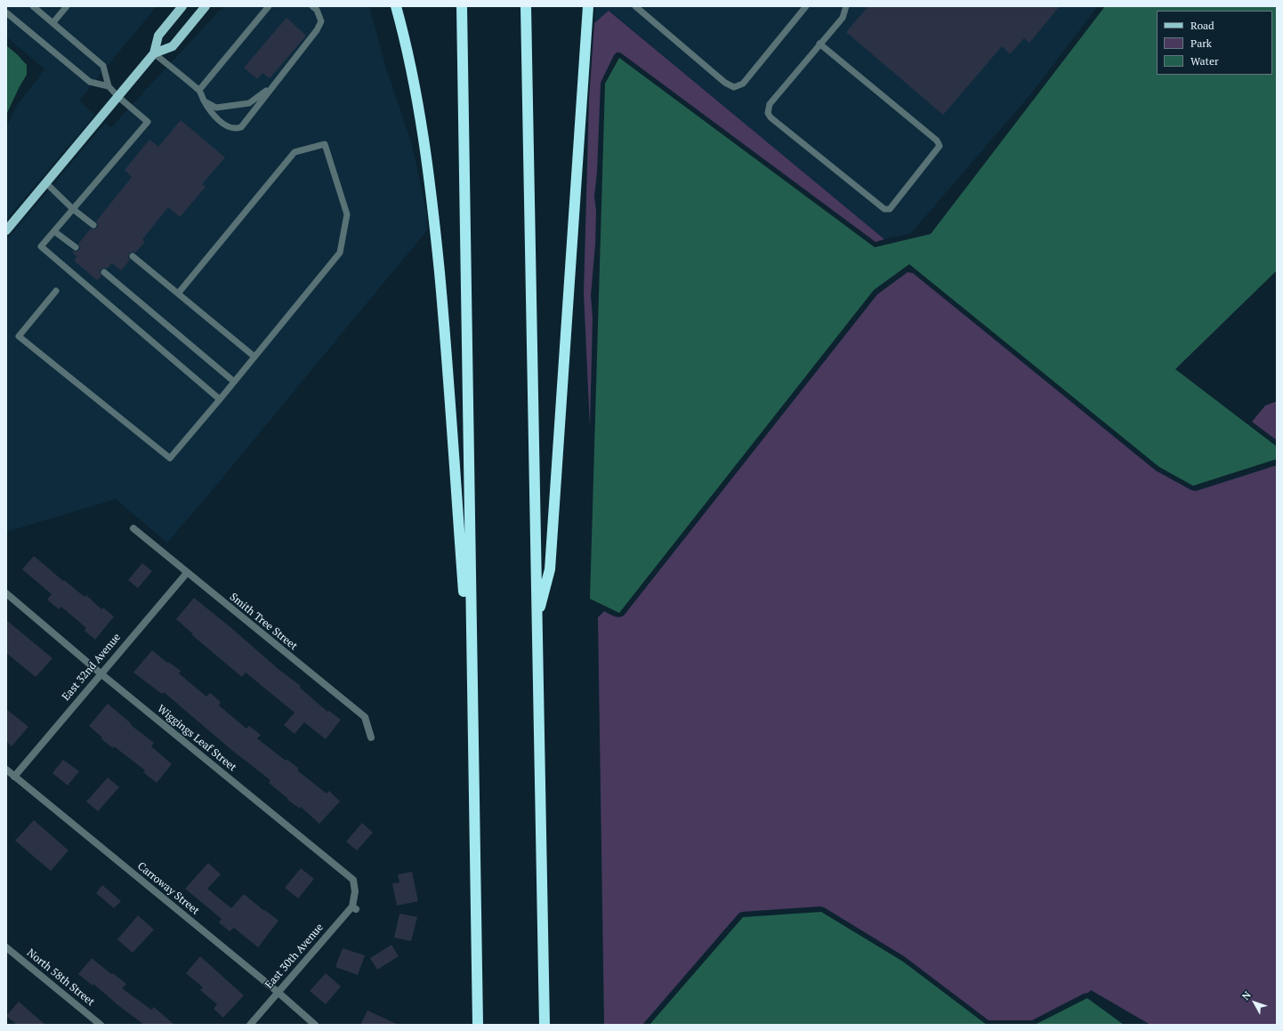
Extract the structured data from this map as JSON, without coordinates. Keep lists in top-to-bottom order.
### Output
{
  "streets": {
    "street": [
      "Smith Tree Street",
      "East 32nd Avenue",
      "Wiggings Leaf Street",
      "Carroway Street",
      "East 30th Avenue",
      "North 58th Street"
    ]
  },
  "crossings": [
    ["Smith Tree Street", "East 32nd Avenue"],
    ["East 32nd Avenue", "Wiggings Leaf Street"],
    ["East 32nd Avenue", "Carroway Street"],
    ["Wiggings Leaf Street", "East 30th Avenue"],
    ["Carroway Street", "East 30th Avenue"]
  ],
  "legend": ["Road", "Park", "Water"],
  "north": "top left"
}
